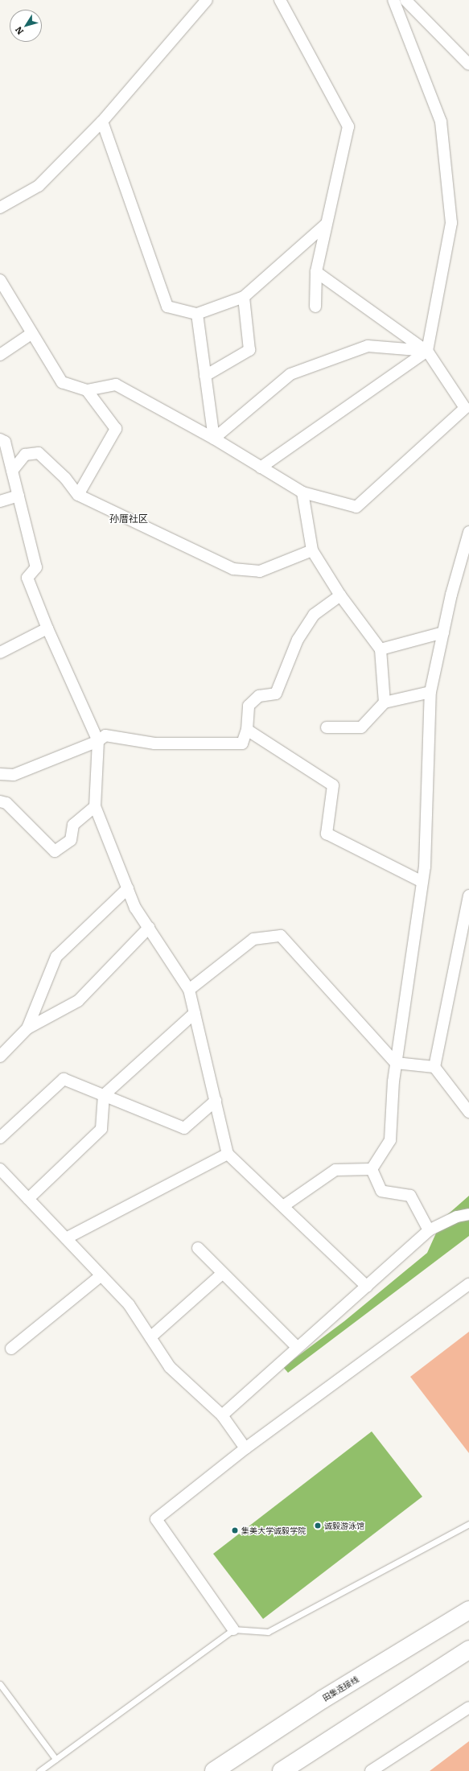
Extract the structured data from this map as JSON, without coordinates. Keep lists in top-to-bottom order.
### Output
{
  "streets": {
    "highway": ["田集连接线"]
  },
  "districts": ["孙厝社区"],
  "places": ["诚毅游泳馆", "集美大学诚毅学院"],
  "north": "bottom left"
}
